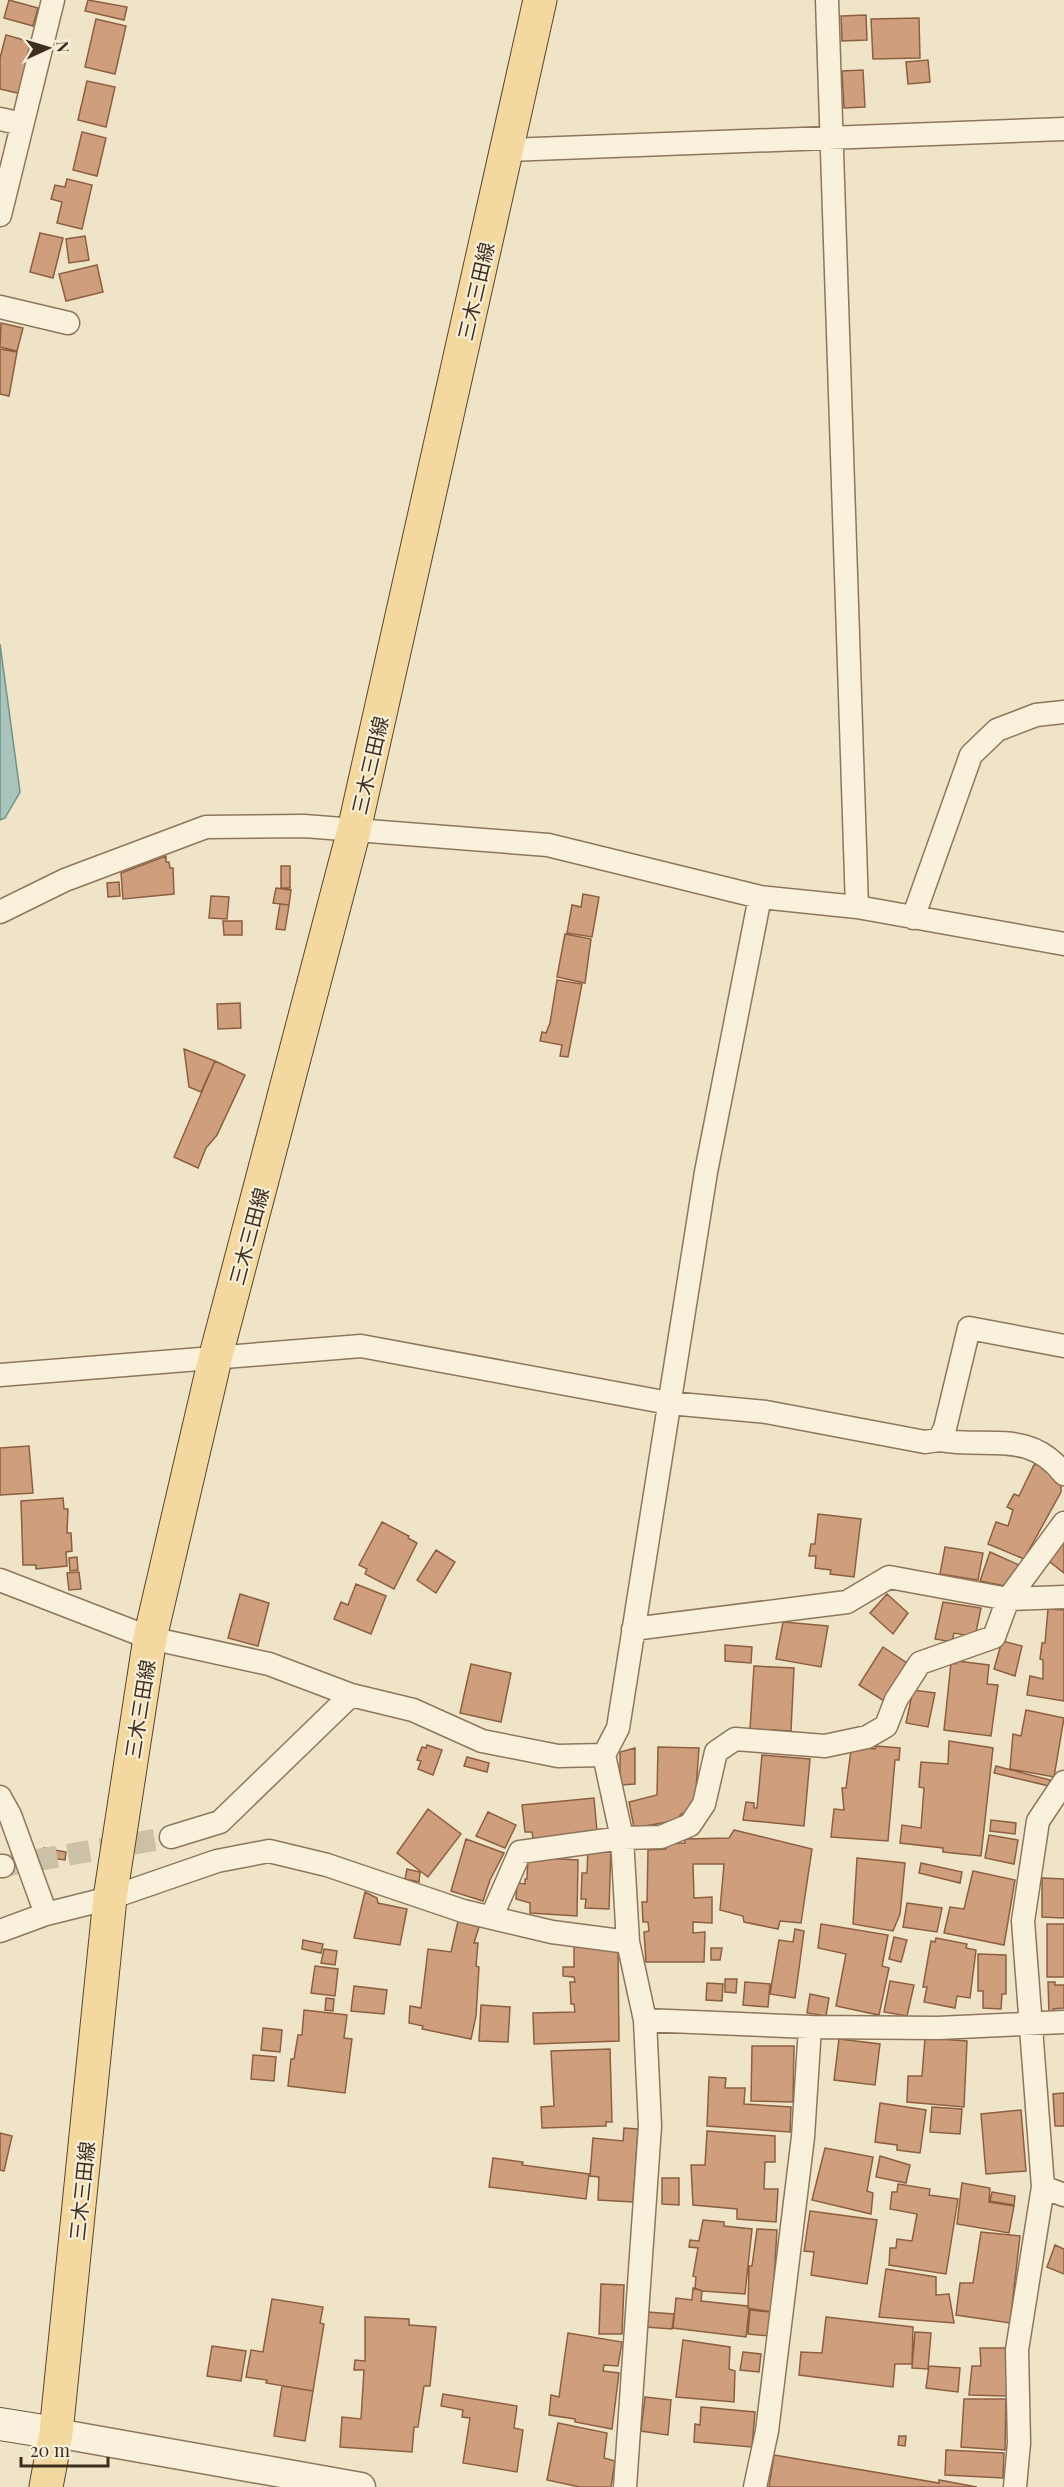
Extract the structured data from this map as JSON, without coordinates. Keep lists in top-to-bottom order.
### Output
{
  "streets": {
    "main road": ["三木三田線"]
  },
  "scale_bar": "20 m",
  "north": "right"
}
